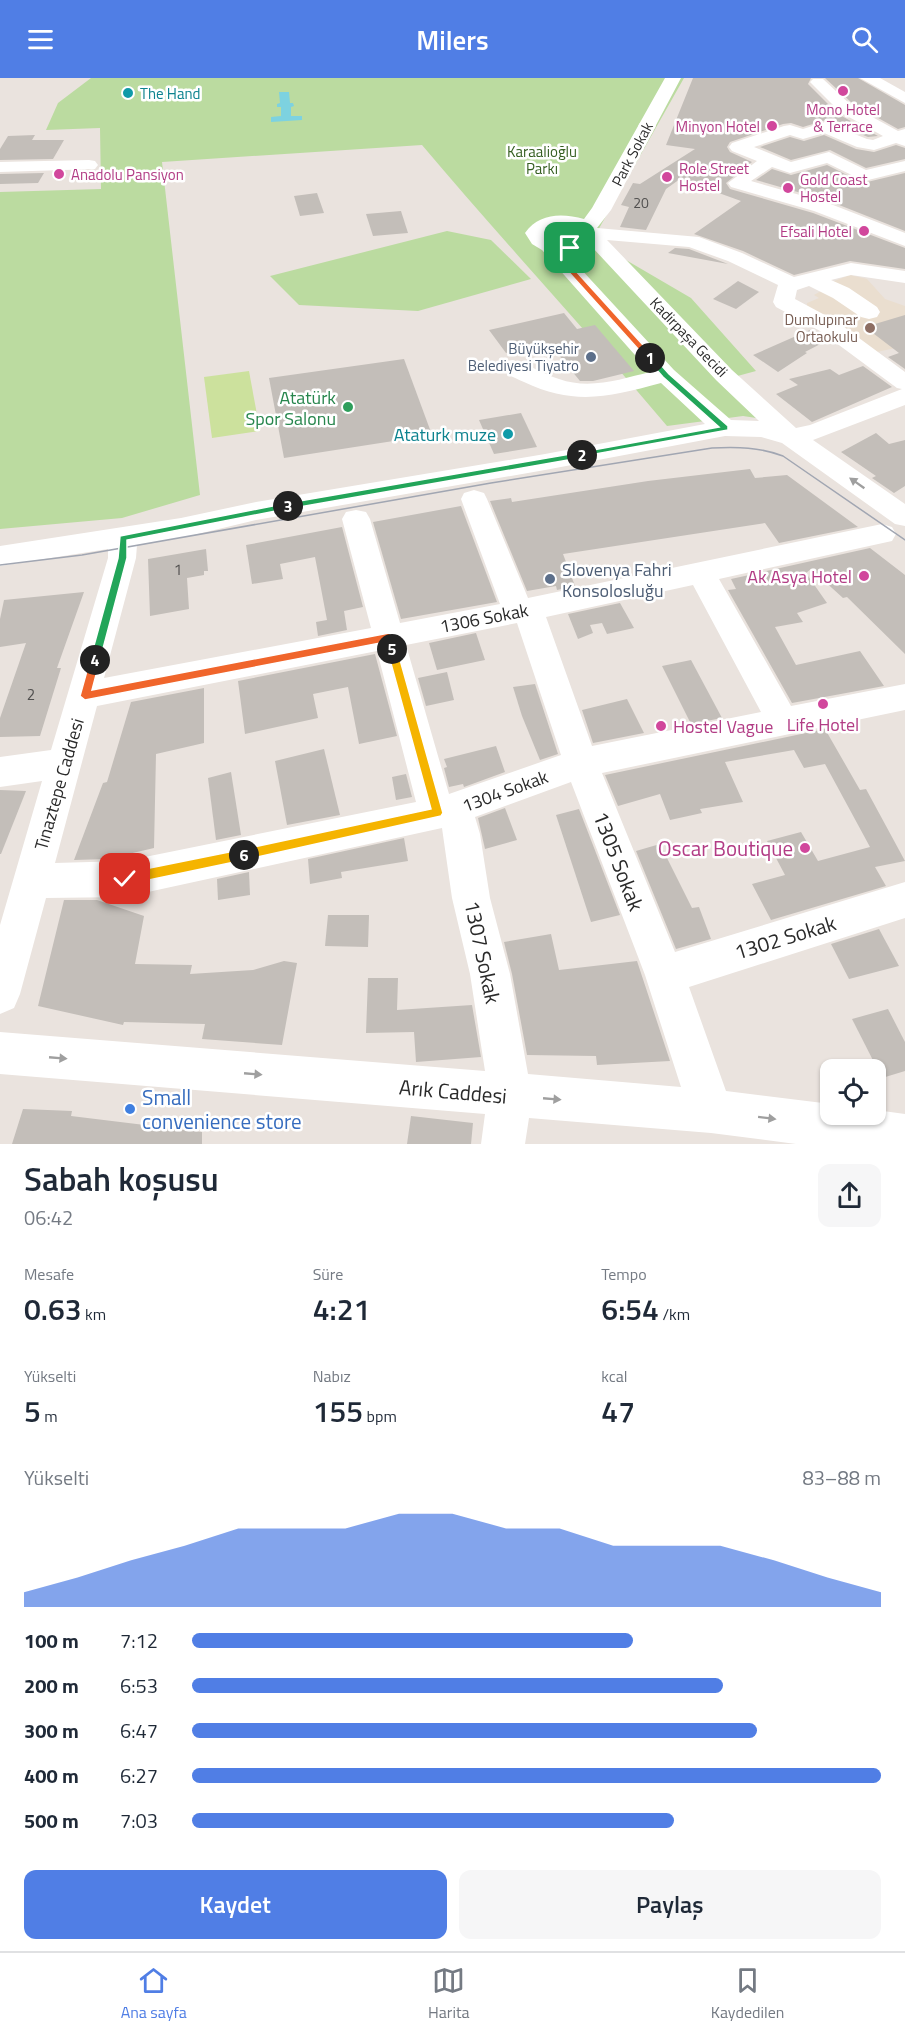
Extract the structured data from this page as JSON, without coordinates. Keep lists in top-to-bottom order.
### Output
{
  "streets": {
    "street": [
      "Park Sokak",
      "Kadirpaşa Gecidi",
      "1306 Sokak",
      "Tınaztepe Caddesi",
      "1304 Sokak",
      "1305 Sokak",
      "1302 Sokak",
      "1307 Sokak",
      "Arık Caddesi"
    ]
  },
  "crossings": [
    ["Park Sokak", "Kadirpaşa Gecidi"],
    ["1306 Sokak", "Tınaztepe Caddesi"],
    ["1306 Sokak", "1305 Sokak"],
    ["1306 Sokak", "1307 Sokak"],
    ["Tınaztepe Caddesi", "1304 Sokak"],
    ["1304 Sokak", "1305 Sokak"],
    ["1304 Sokak", "1307 Sokak"],
    ["1305 Sokak", "1302 Sokak"],
    ["1305 Sokak", "Arık Caddesi"],
    ["1307 Sokak", "Arık Caddesi"]
  ],
  "one_way": ["Arık Caddesi"],
  "parks": ["Karaalioğlu Parkı"],
  "places": [
    "Mono Hotel & Terrace",
    "The Hand",
    "Minyon Hotel",
    "Anadolu Pansiyon",
    "Role Street Hostel",
    "Gold Coast Hostel",
    "Efsali Hotel",
    "Dumlupınar Ortaokulu",
    "Büyükşehir Belediyesi Tiyatro",
    "Atatürk Spor Salonu",
    "Ataturk muze",
    "Ak Asya Hotel",
    "Slovenya Fahri Konsolosluğu",
    "Life Hotel",
    "Hostel Vague",
    "Oscar Boutique",
    "Small convenience store"
  ],
  "house_numbers": ["20", "1", "2"],
  "page": {
    "header": "Milers",
    "pins": [
      "1",
      "2",
      "3",
      "5",
      "4",
      "6"
    ],
    "heading": ["Sabah koşusu", "06:42"],
    "stats": [
      ["Mesafe", "0.63 km"],
      ["Süre", "4:21"],
      ["Tempo", "6:54 /km"],
      ["Yükselti", "5 m"],
      ["Nabız", "155 bpm"],
      ["kcal", "47"]
    ],
    "chart": ["Yükselti", "83–88 m"],
    "list": [
      {
        "name": "100 m",
        "note": "7:12"
      },
      {
        "name": "200 m",
        "note": "6:53"
      },
      {
        "name": "300 m",
        "note": "6:47"
      },
      {
        "name": "400 m",
        "note": "6:27"
      },
      {
        "name": "500 m",
        "note": "7:03"
      }
    ],
    "buttons": ["Kaydet", "Paylaş"],
    "tabs": ["Ana sayfa", "Harita", "Kaydedilen"]
  }
}
